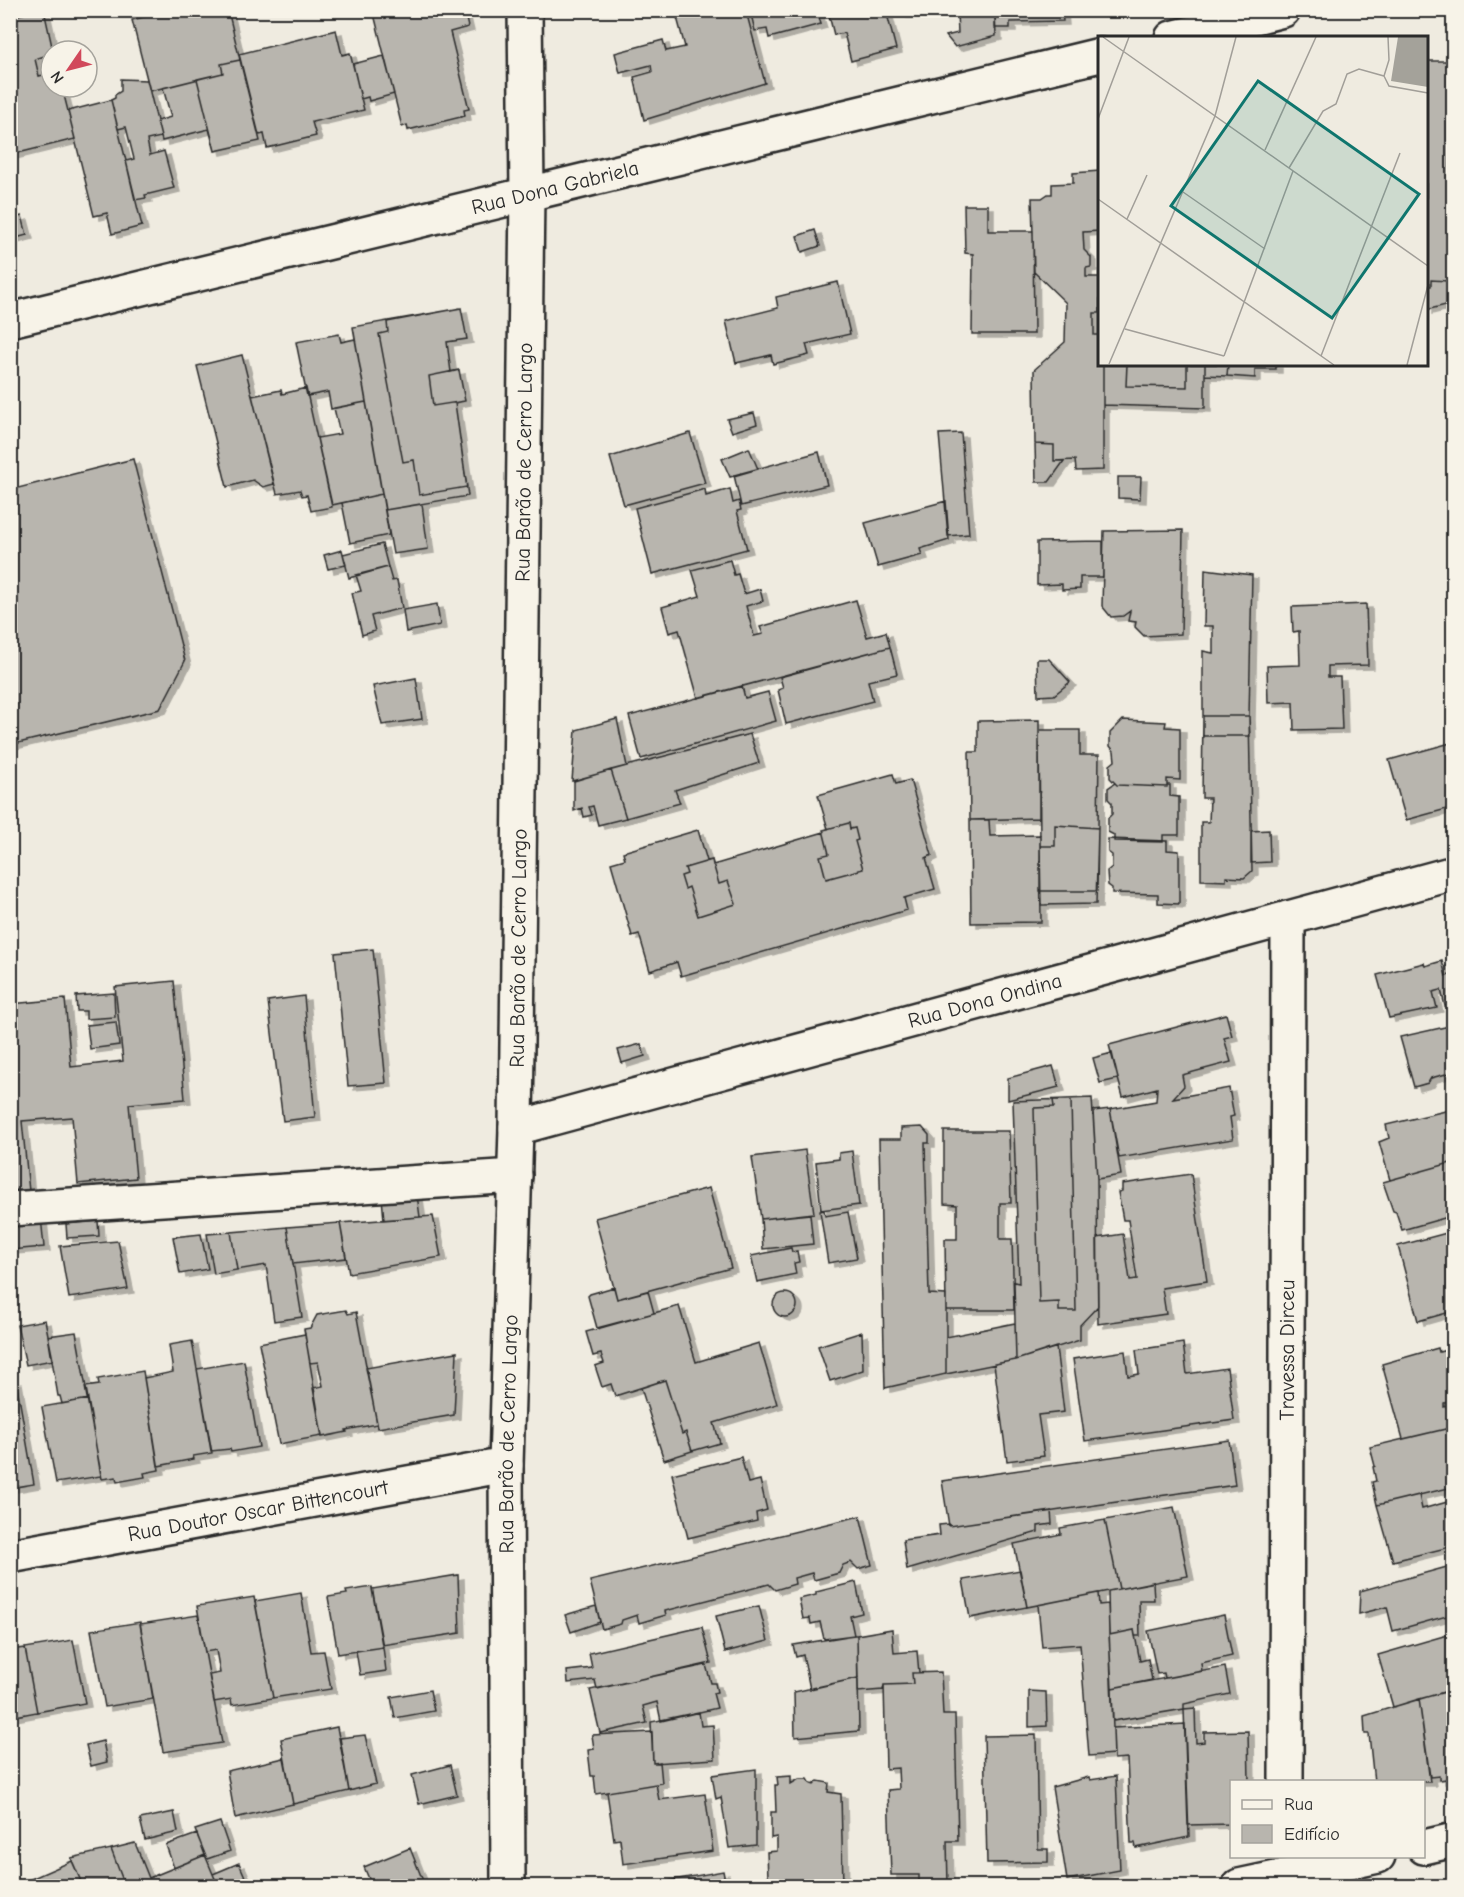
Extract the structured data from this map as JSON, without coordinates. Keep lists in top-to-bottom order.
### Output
{
  "streets": {
    "street": [
      "Rua Dona Gabriela",
      "Rua Barão de Cerro Largo",
      "Rua Dona Ondina",
      "Travessa Dirceu",
      "Rua Doutor Oscar Bittencourt"
    ]
  },
  "crossings": [
    ["Rua Dona Gabriela", "Rua Barão de Cerro Largo"],
    ["Rua Barão de Cerro Largo", "Rua Dona Ondina"],
    ["Rua Barão de Cerro Largo", "Rua Doutor Oscar Bittencourt"],
    ["Rua Dona Ondina", "Travessa Dirceu"]
  ],
  "legend": ["Rua", "Edifício"],
  "north": "bottom left"
}
